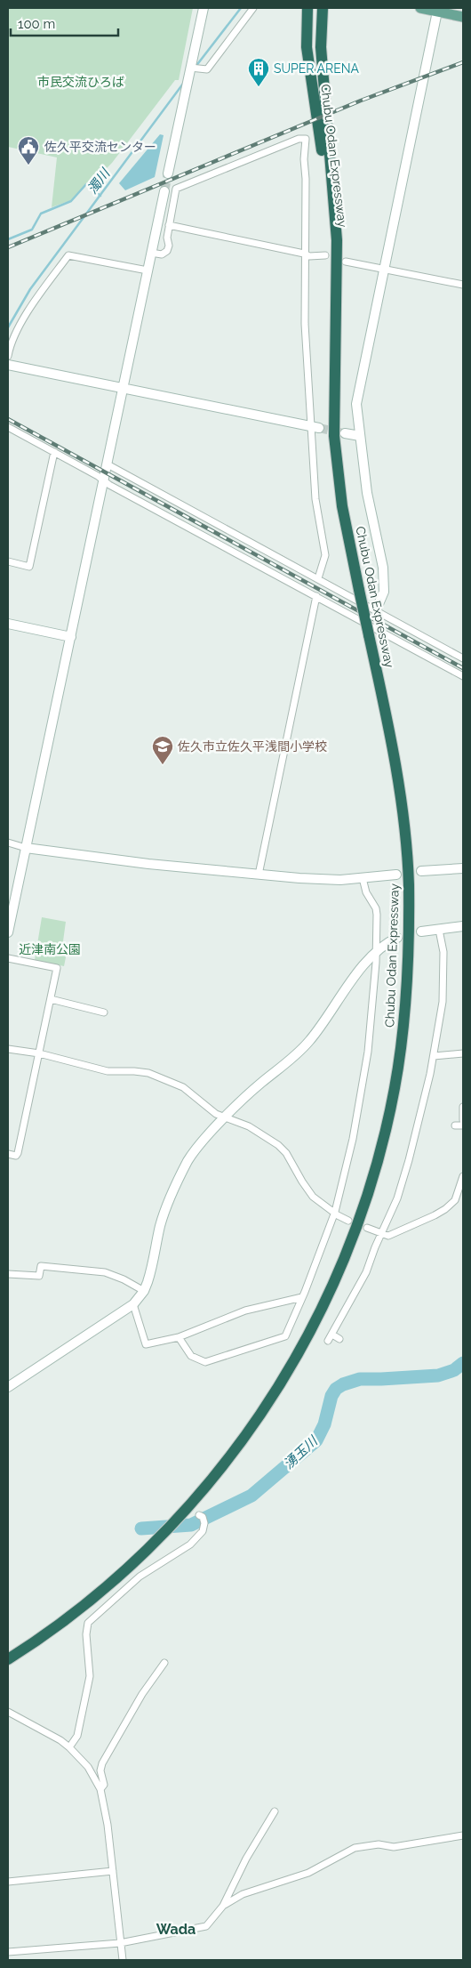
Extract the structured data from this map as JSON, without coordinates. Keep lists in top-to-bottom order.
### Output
{
  "streets": {
    "highway": ["Chubu Odan Expressway"]
  },
  "districts": ["Wada"],
  "water": ["濁川", "湧玉川"],
  "parks": ["市民交流ひろば", "近津南公園"],
  "places": {
    "building": ["SUPER ARENA"],
    "public building": ["佐久平交流センター"],
    "school or university": ["佐久市立佐久平浅間小学校"]
  },
  "scale_bar": "100 m"
}
